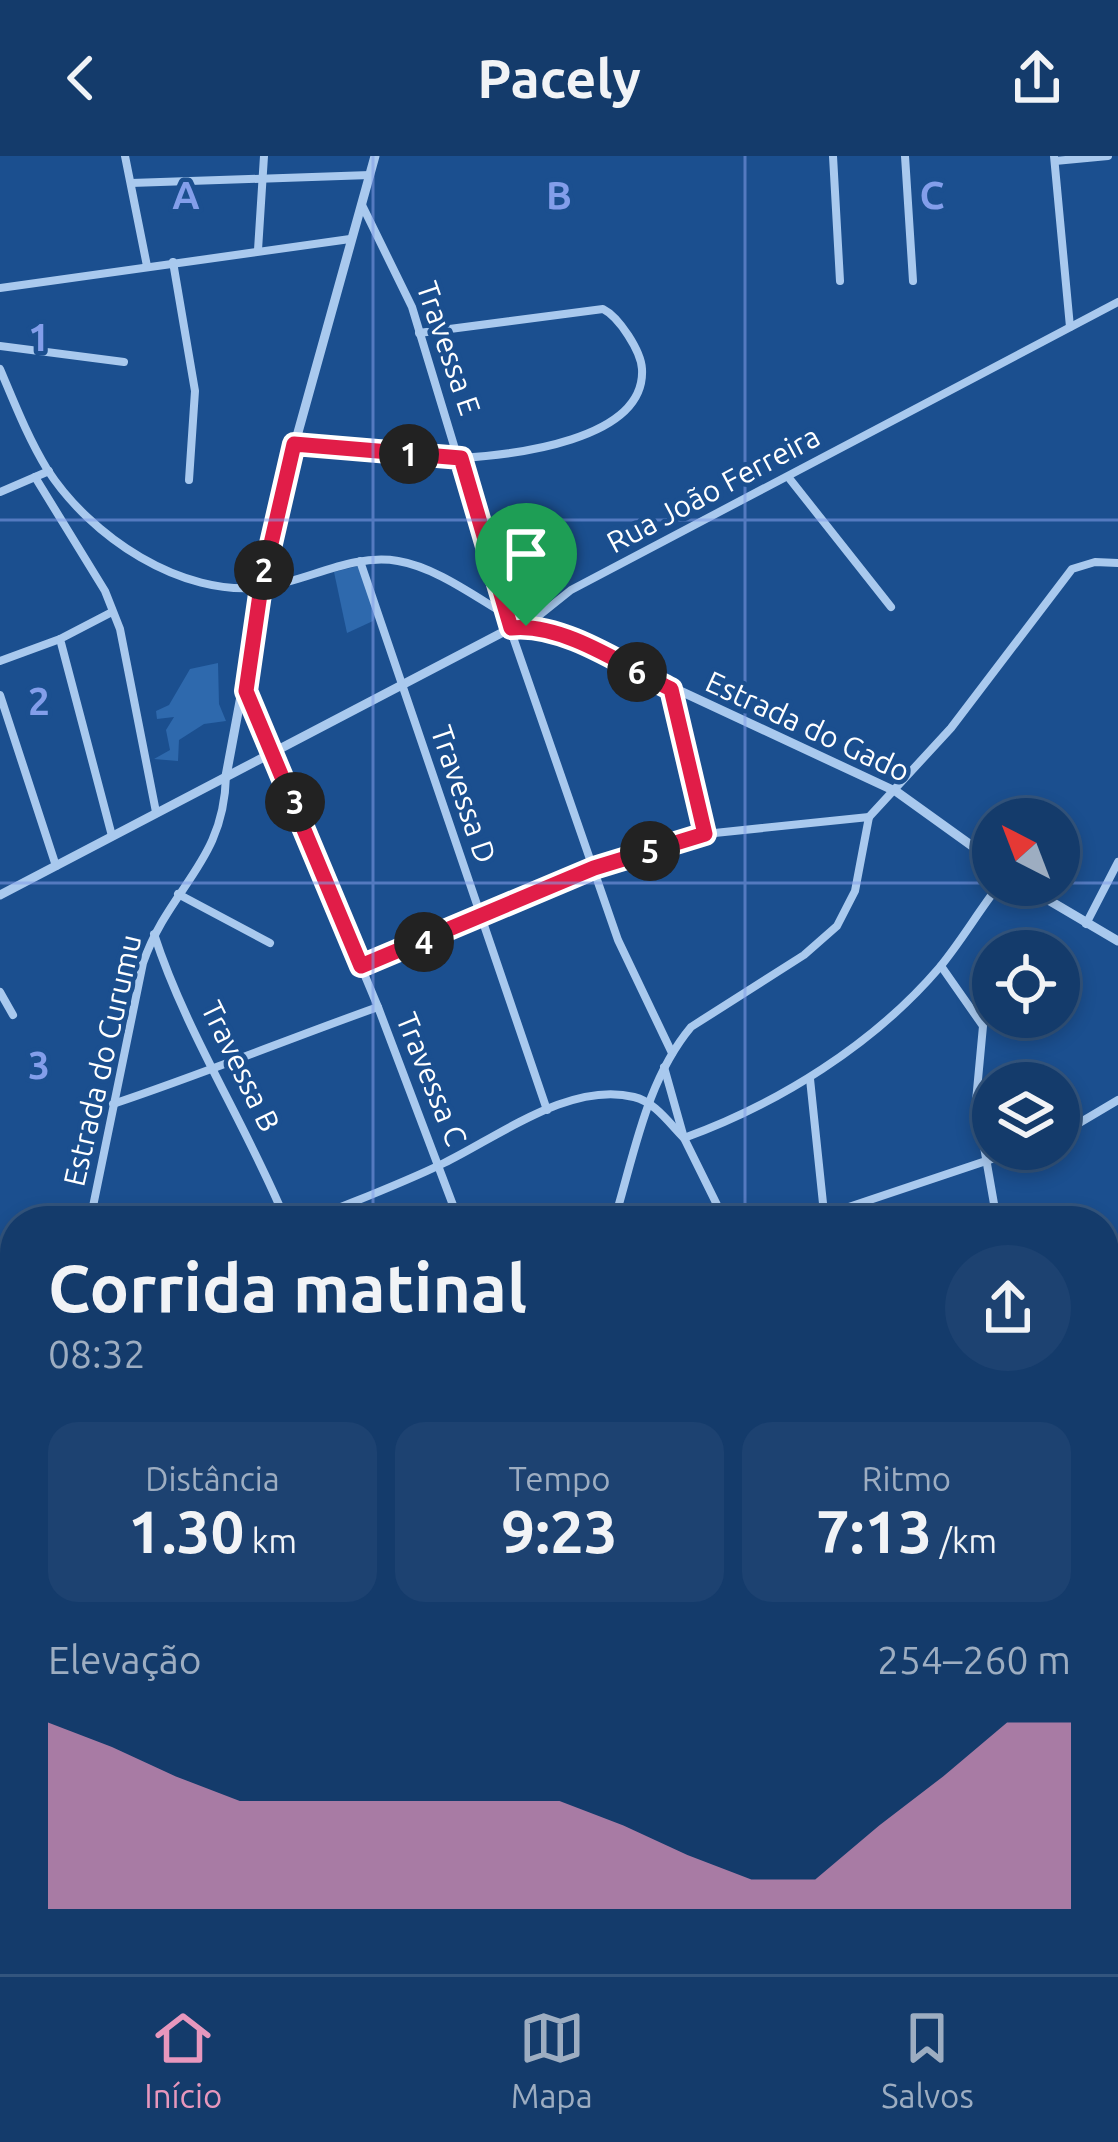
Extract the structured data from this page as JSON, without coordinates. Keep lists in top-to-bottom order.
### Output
{
  "streets": {
    "street": [
      "Travessa E",
      "Rua João Ferreira",
      "Estrada do Gado",
      "Travessa D",
      "Estrada do Curumu",
      "Travessa B",
      "Travessa C"
    ]
  },
  "crossings": [
    ["Travessa E", "Estrada do Curumu"],
    ["Rua João Ferreira", "Estrada do Gado"],
    ["Estrada do Curumu", "Travessa B"],
    ["Estrada do Curumu", "Travessa C"]
  ],
  "north": "top left",
  "page": {
    "header": "Pacely",
    "pins": [
      "1",
      "2",
      "6",
      "3",
      "5",
      "4"
    ],
    "heading": ["Corrida matinal", "08:32"],
    "stats": [
      ["Distância", "1.30 km"],
      ["Tempo", "9:23"],
      ["Ritmo", "7:13 /km"]
    ],
    "chart": ["Elevação", "254–260 m"],
    "tabs": ["Início", "Mapa", "Salvos"]
  },
  "grid": {
    "columns": ["A", "B", "C"],
    "rows": ["1", "2", "3"]
  }
}
